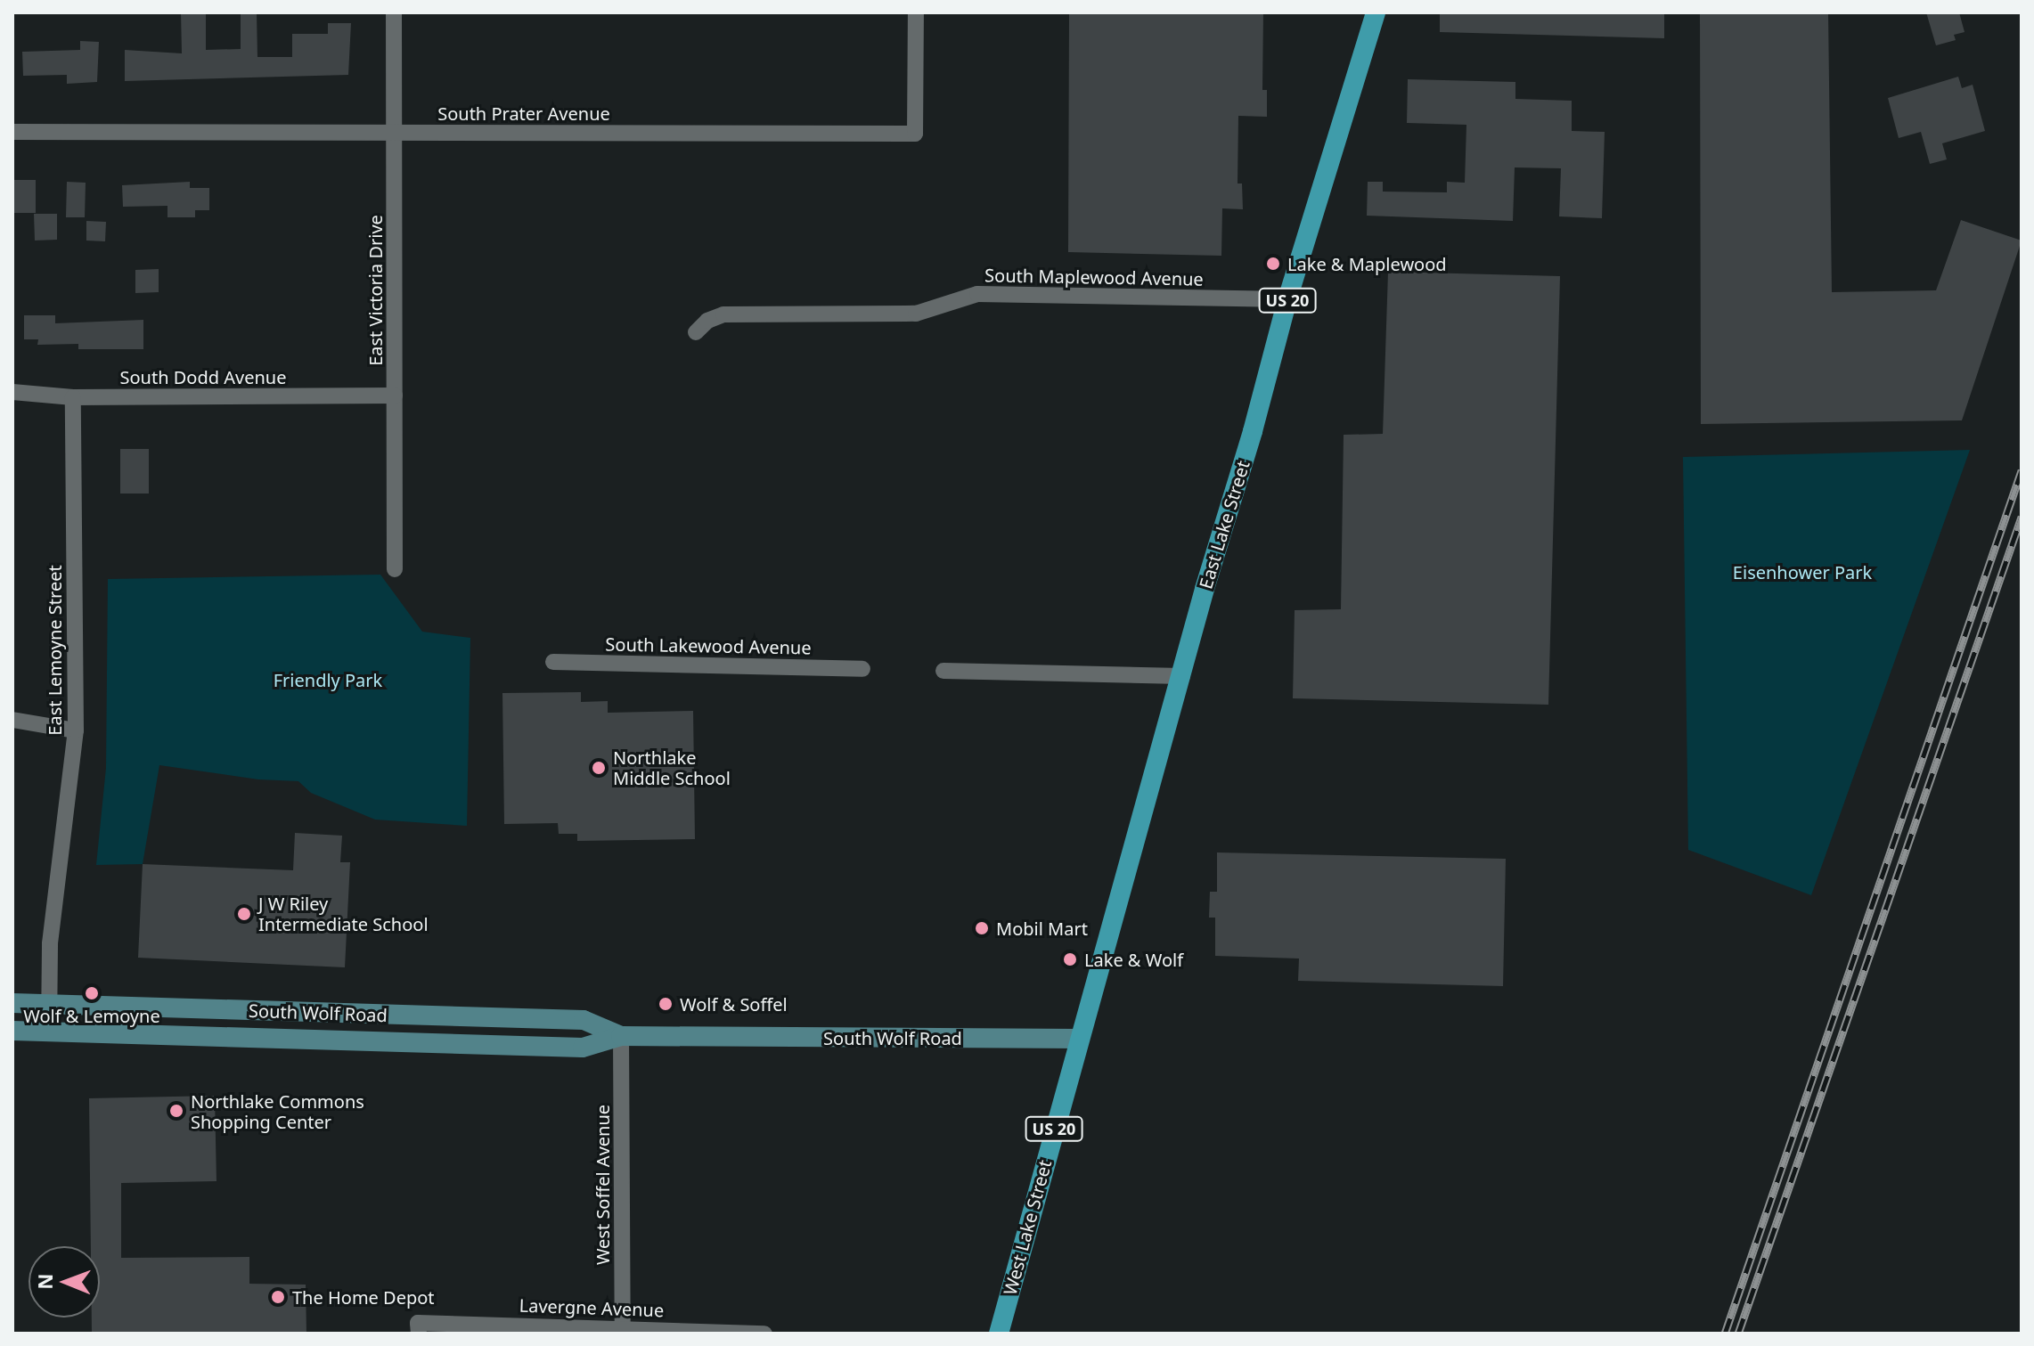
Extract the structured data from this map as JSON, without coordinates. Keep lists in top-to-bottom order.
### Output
{
  "streets": {
    "main road": [
      "US 20",
      "East Lake Street",
      "South Wolf Road",
      "West Lake Street"
    ],
    "street": [
      "South Prater Avenue",
      "South Maplewood Avenue",
      "East Victoria Drive",
      "South Dodd Avenue",
      "South Lakewood Avenue",
      "East Lemoyne Street",
      "West Soffel Avenue",
      "Lavergne Avenue"
    ]
  },
  "crossings": [
    ["South Prater Avenue", "East Victoria Drive"],
    ["South Maplewood Avenue", "East Lake Street"],
    ["East Victoria Drive", "South Dodd Avenue"],
    ["South Dodd Avenue", "East Lemoyne Street"],
    ["East Lake Street", "South Wolf Road"],
    ["East Lake Street", "West Lake Street"],
    ["East Lemoyne Street", "South Wolf Road"],
    ["South Wolf Road", "West Soffel Avenue"],
    ["South Wolf Road", "West Lake Street"],
    ["West Soffel Avenue", "Lavergne Avenue"]
  ],
  "parks": ["Eisenhower Park", "Friendly Park"],
  "places": [
    "Lake & Maplewood",
    "Northlake Middle School",
    "J W Riley Intermediate School",
    "Mobil Mart",
    "Lake & Wolf",
    "Wolf & Lemoyne",
    "Wolf & Soffel",
    "Northlake Commons Shopping Center",
    "The Home Depot"
  ],
  "north": "left"
}
